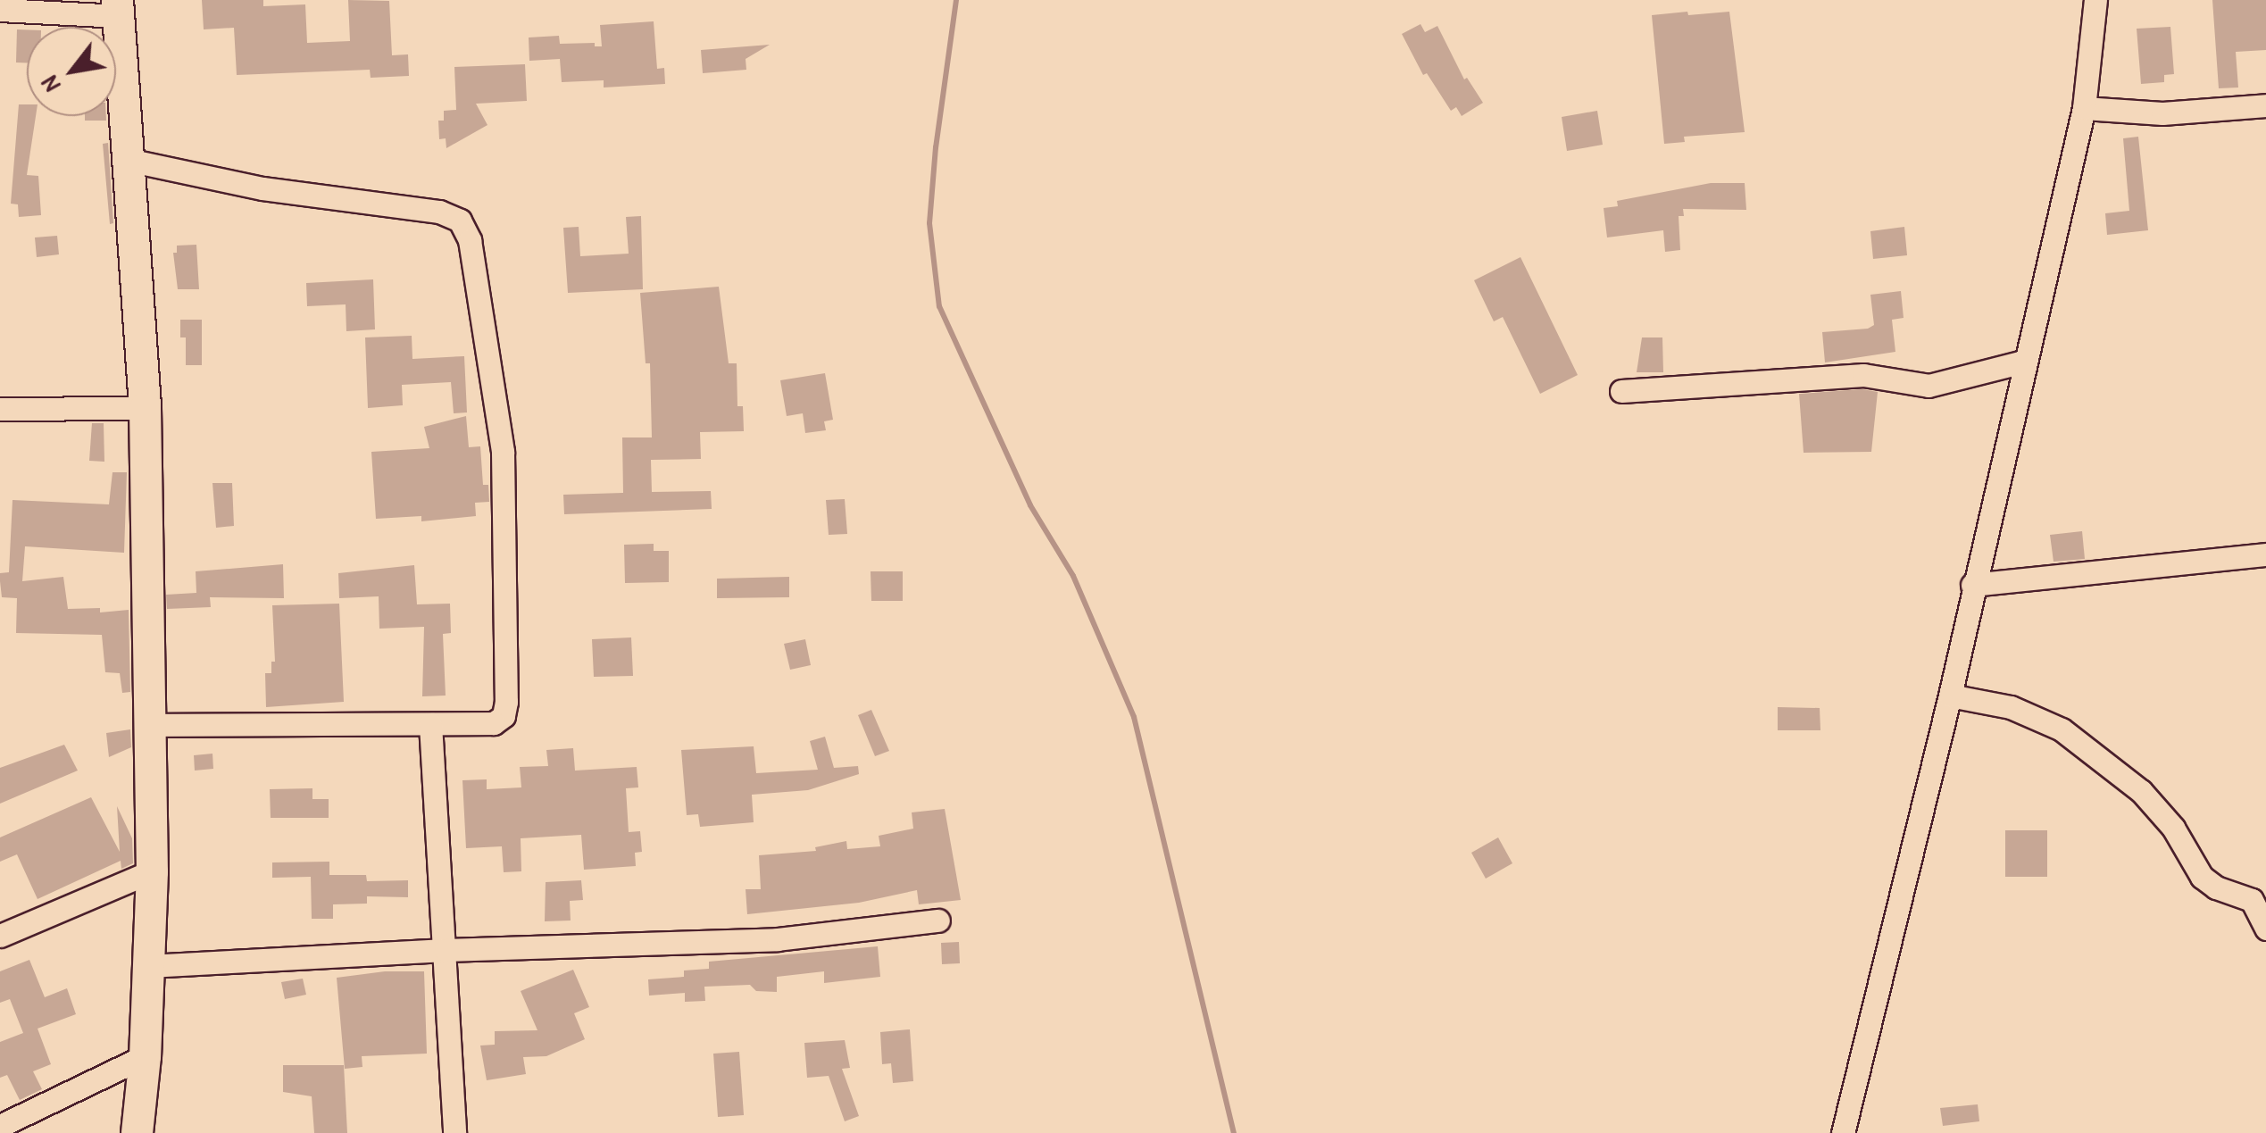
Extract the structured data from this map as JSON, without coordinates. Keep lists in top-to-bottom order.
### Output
{
  "north": "bottom left"
}
